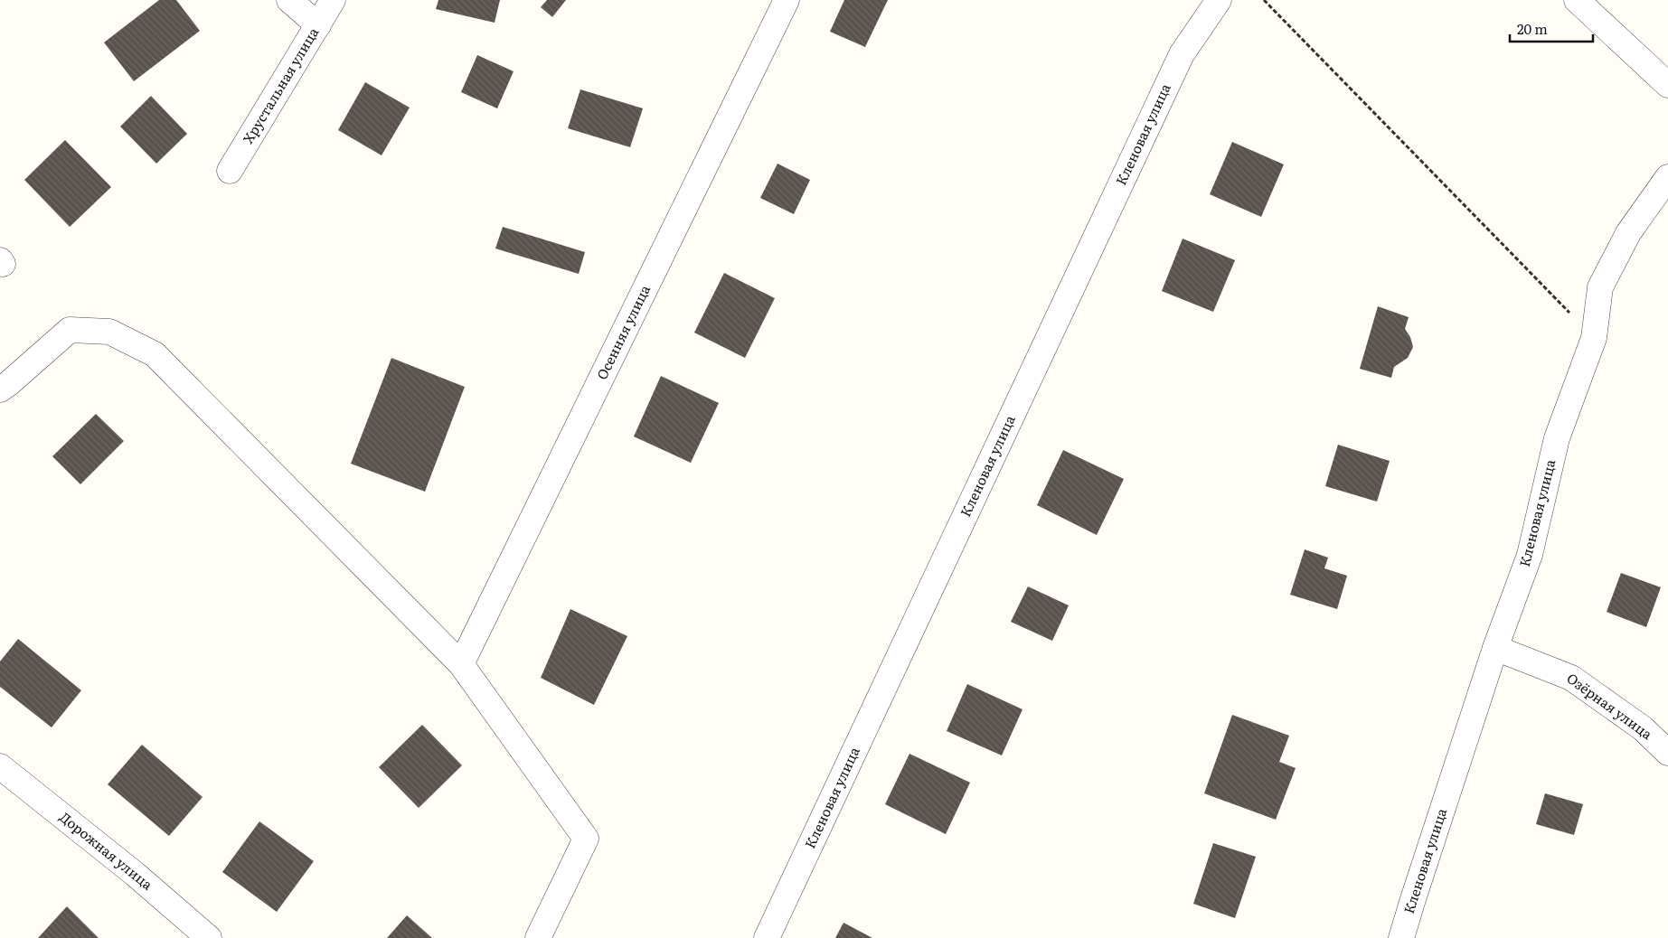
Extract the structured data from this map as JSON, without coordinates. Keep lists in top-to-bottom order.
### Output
{
  "streets": {
    "street": [
      "Хрустальная улица",
      "Кленовая улица",
      "Осенняя улица",
      "Озёрная улица",
      "Дорожная улица"
    ]
  },
  "crossings": [
    ["Кленовая улица", "Озёрная улица"]
  ],
  "scale_bar": "20 m"
}
